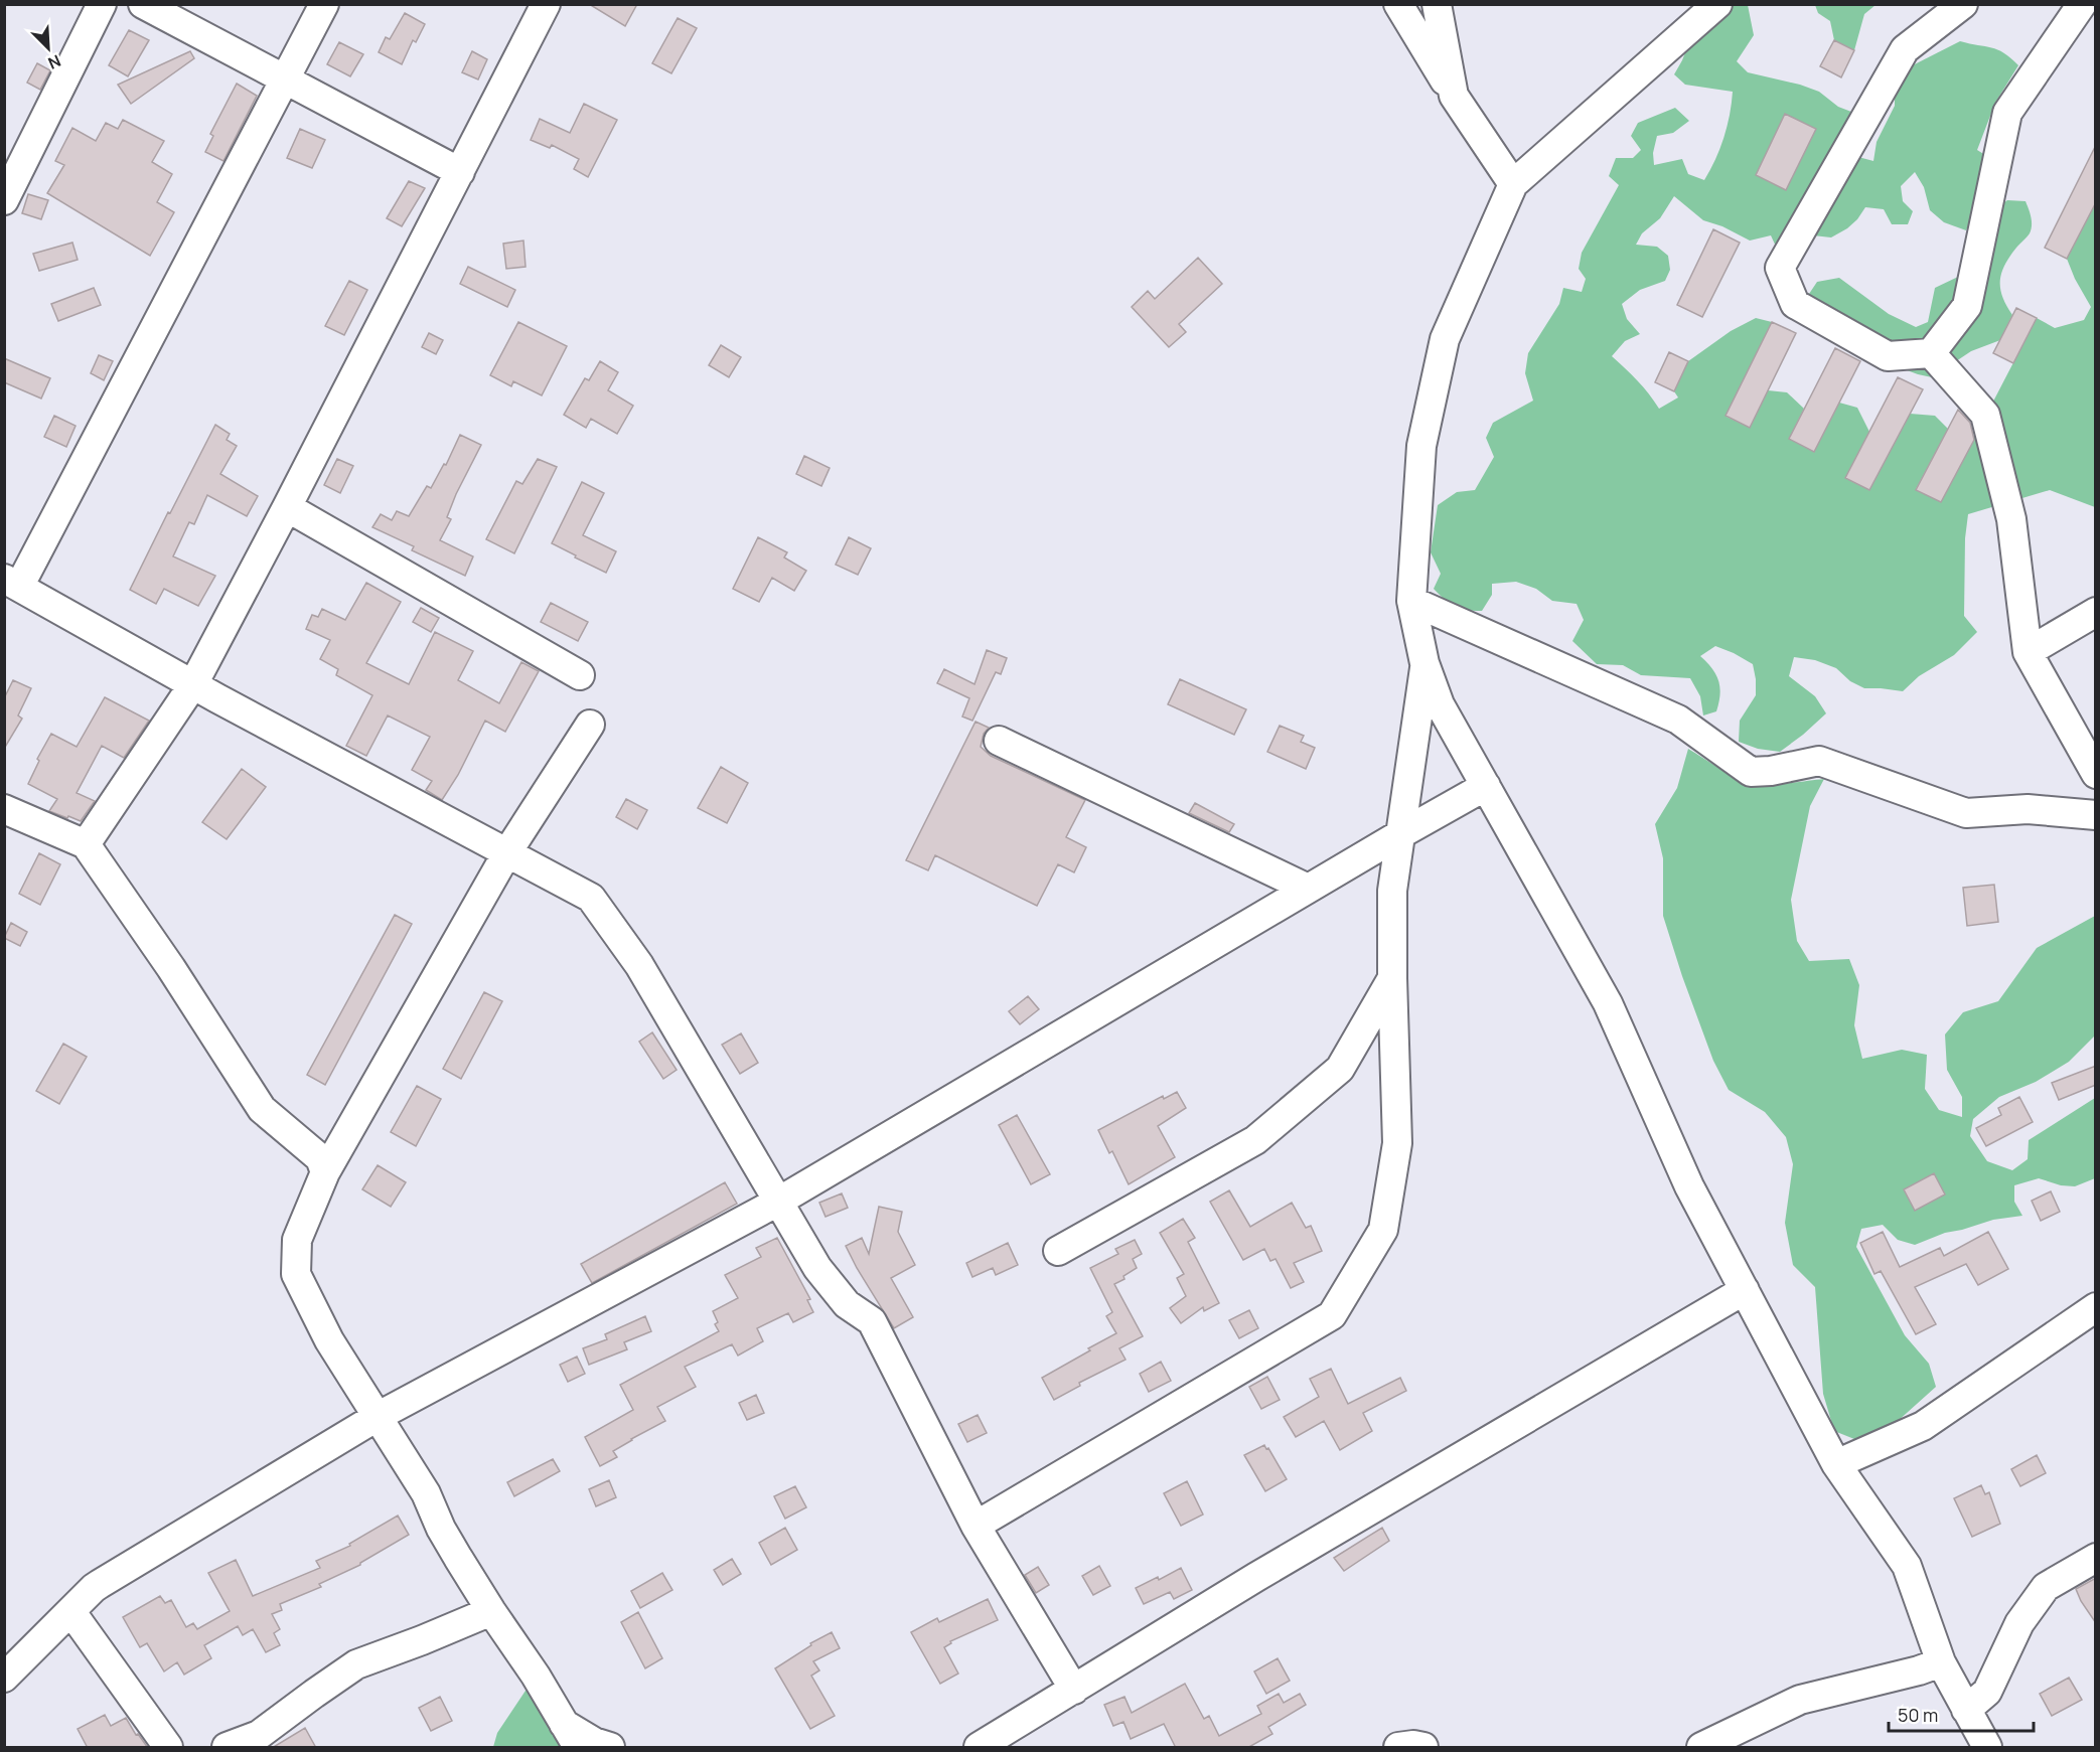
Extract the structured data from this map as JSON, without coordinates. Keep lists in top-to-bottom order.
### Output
{
  "scale_bar": "50 m",
  "north": "bottom right"
}
